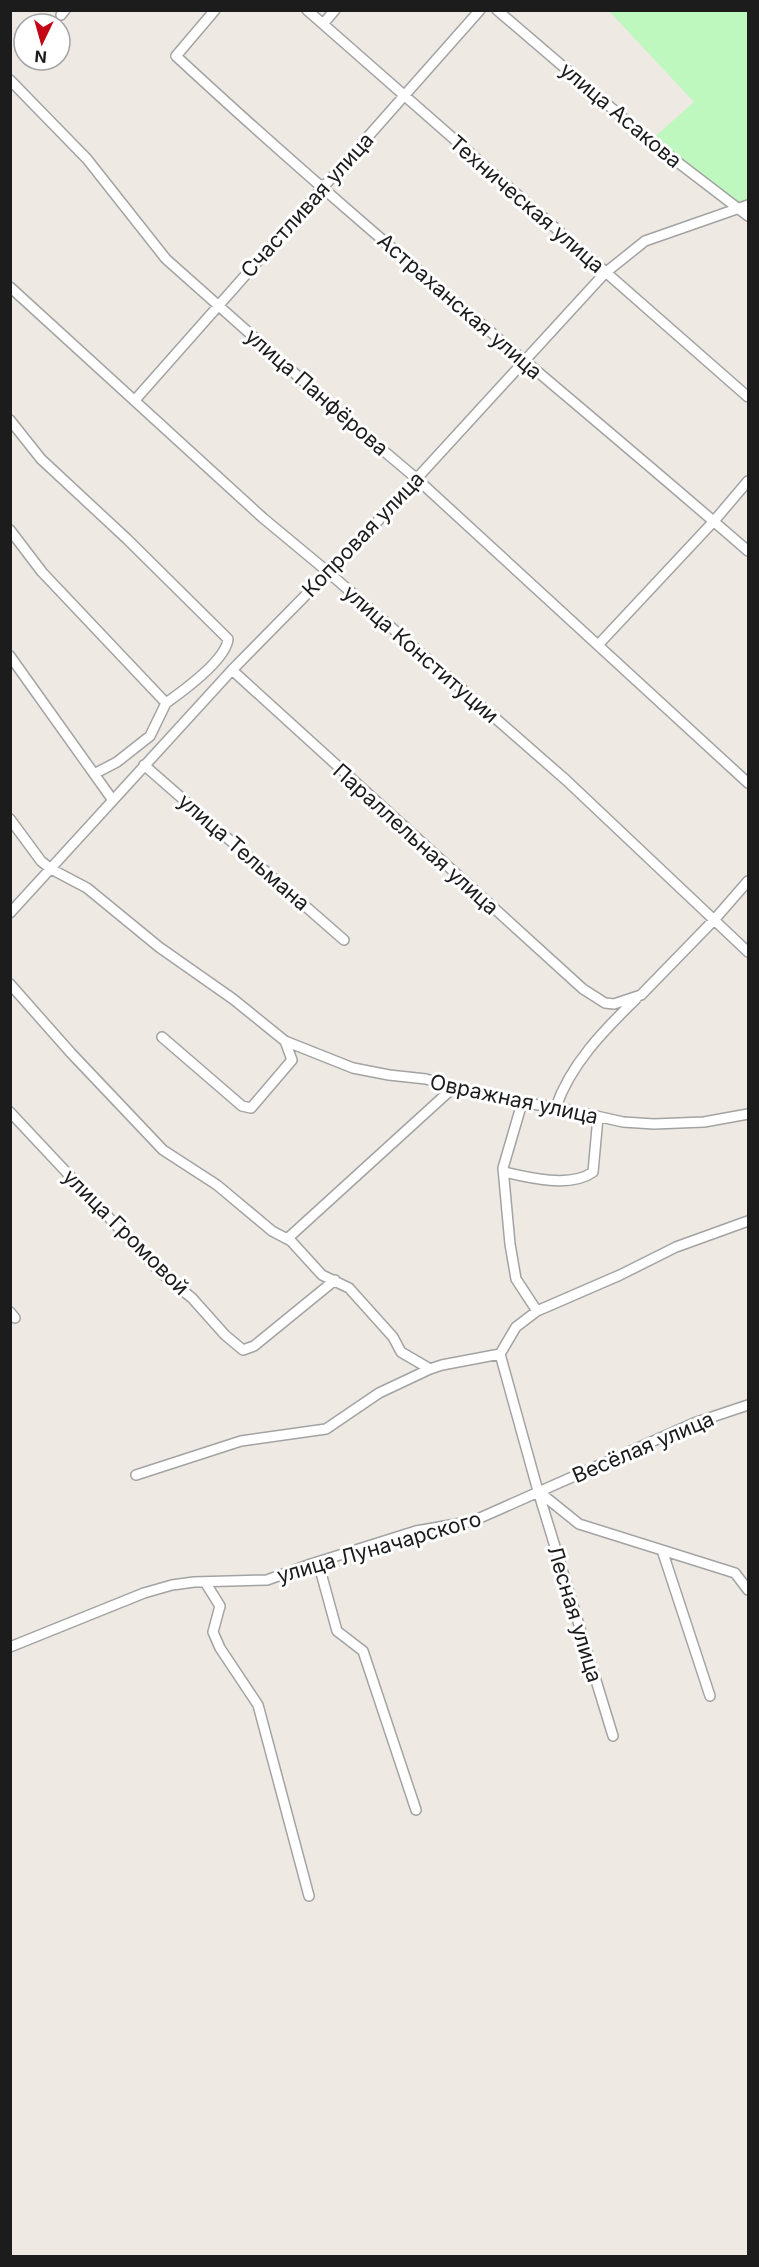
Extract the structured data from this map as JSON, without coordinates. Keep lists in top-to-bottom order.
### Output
{
  "streets": {
    "street": [
      "улица Асакова",
      "Техническая улица",
      "Счастливая улица",
      "Астраханская улица",
      "улица Панфёрова",
      "Копровая улица",
      "улица Конституции",
      "Параллельная улица",
      "улица Тельмана",
      "Овражная улица",
      "улица Громовой",
      "Весёлая улица",
      "улица Луначарского",
      "Лесная улица"
    ]
  },
  "crossings": [
    ["улица Асакова", "Копровая улица"],
    ["Техническая улица", "Счастливая улица"],
    ["Техническая улица", "Копровая улица"],
    ["Счастливая улица", "Астраханская улица"],
    ["Счастливая улица", "улица Панфёрова"],
    ["Счастливая улица", "улица Конституции"],
    ["Астраханская улица", "Копровая улица"],
    ["улица Панфёрова", "Копровая улица"],
    ["Копровая улица", "улица Конституции"],
    ["Копровая улица", "Параллельная улица"],
    ["Копровая улица", "улица Тельмана"],
    ["Копровая улица", "Овражная улица"],
    ["Весёлая улица", "улица Луначарского"],
    ["Весёлая улица", "Лесная улица"],
    ["улица Луначарского", "Лесная улица"]
  ],
  "north": "bottom"
}
